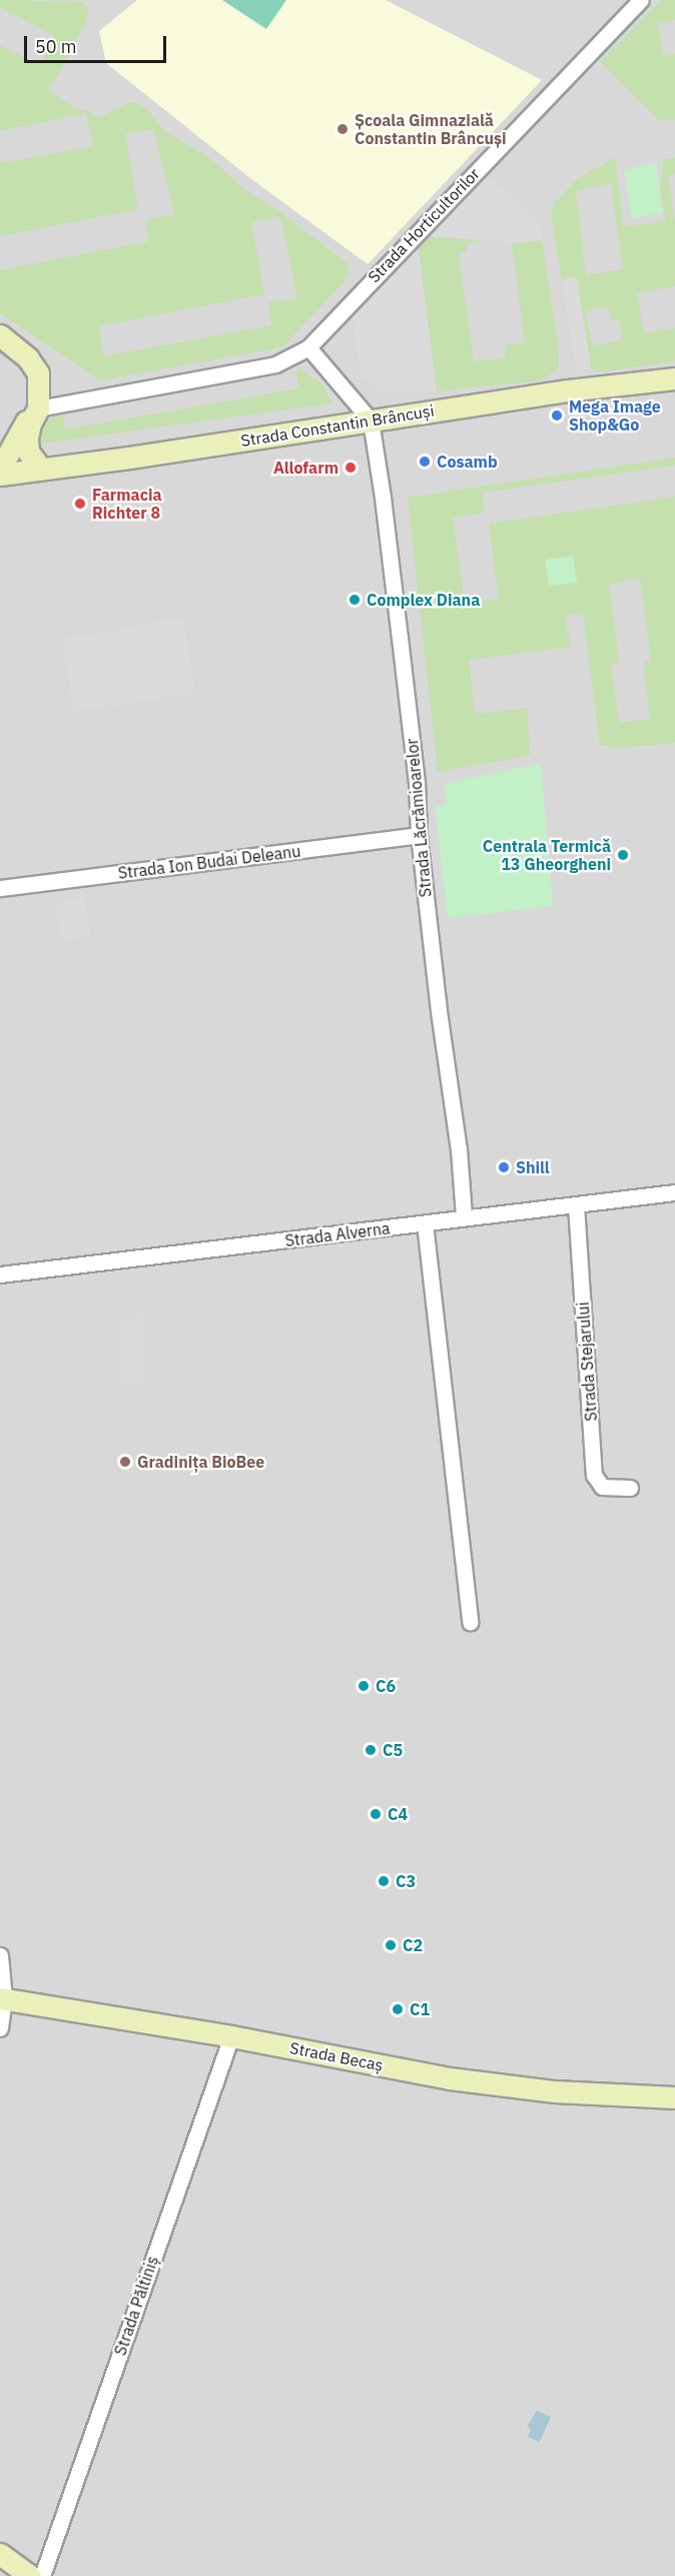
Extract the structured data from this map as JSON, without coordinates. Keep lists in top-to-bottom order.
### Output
{
  "streets": {
    "main road": ["Strada Constantin Brâncuși", "Strada Becaș"],
    "street": [
      "Strada Horticultorilor",
      "Strada Lăcrămioarelor",
      "Strada Ion Budai Deleanu",
      "Strada Alverna",
      "Strada Stejarului",
      "Strada Păltiniș"
    ]
  },
  "crossings": [
    ["Strada Constantin Brâncuși", "Strada Lăcrămioarelor"],
    ["Strada Lăcrămioarelor", "Strada Ion Budai Deleanu"],
    ["Strada Lăcrămioarelor", "Strada Alverna"],
    ["Strada Alverna", "Strada Stejarului"],
    ["Strada Becaș", "Strada Păltiniș"]
  ],
  "places": [
    "Școala Gimnazială Constantin Brâncuși",
    "Mega Image Shop&Go",
    "Cosamb",
    "Allofarm",
    "Farmacia Richter 8",
    "Complex Diana",
    "Centrala Termică 13 Gheorgheni",
    "Shill",
    "Gradinița BioBee",
    "C6",
    "C5",
    "C4",
    "C3",
    "C2",
    "C1"
  ],
  "scale_bar": "50 m"
}
